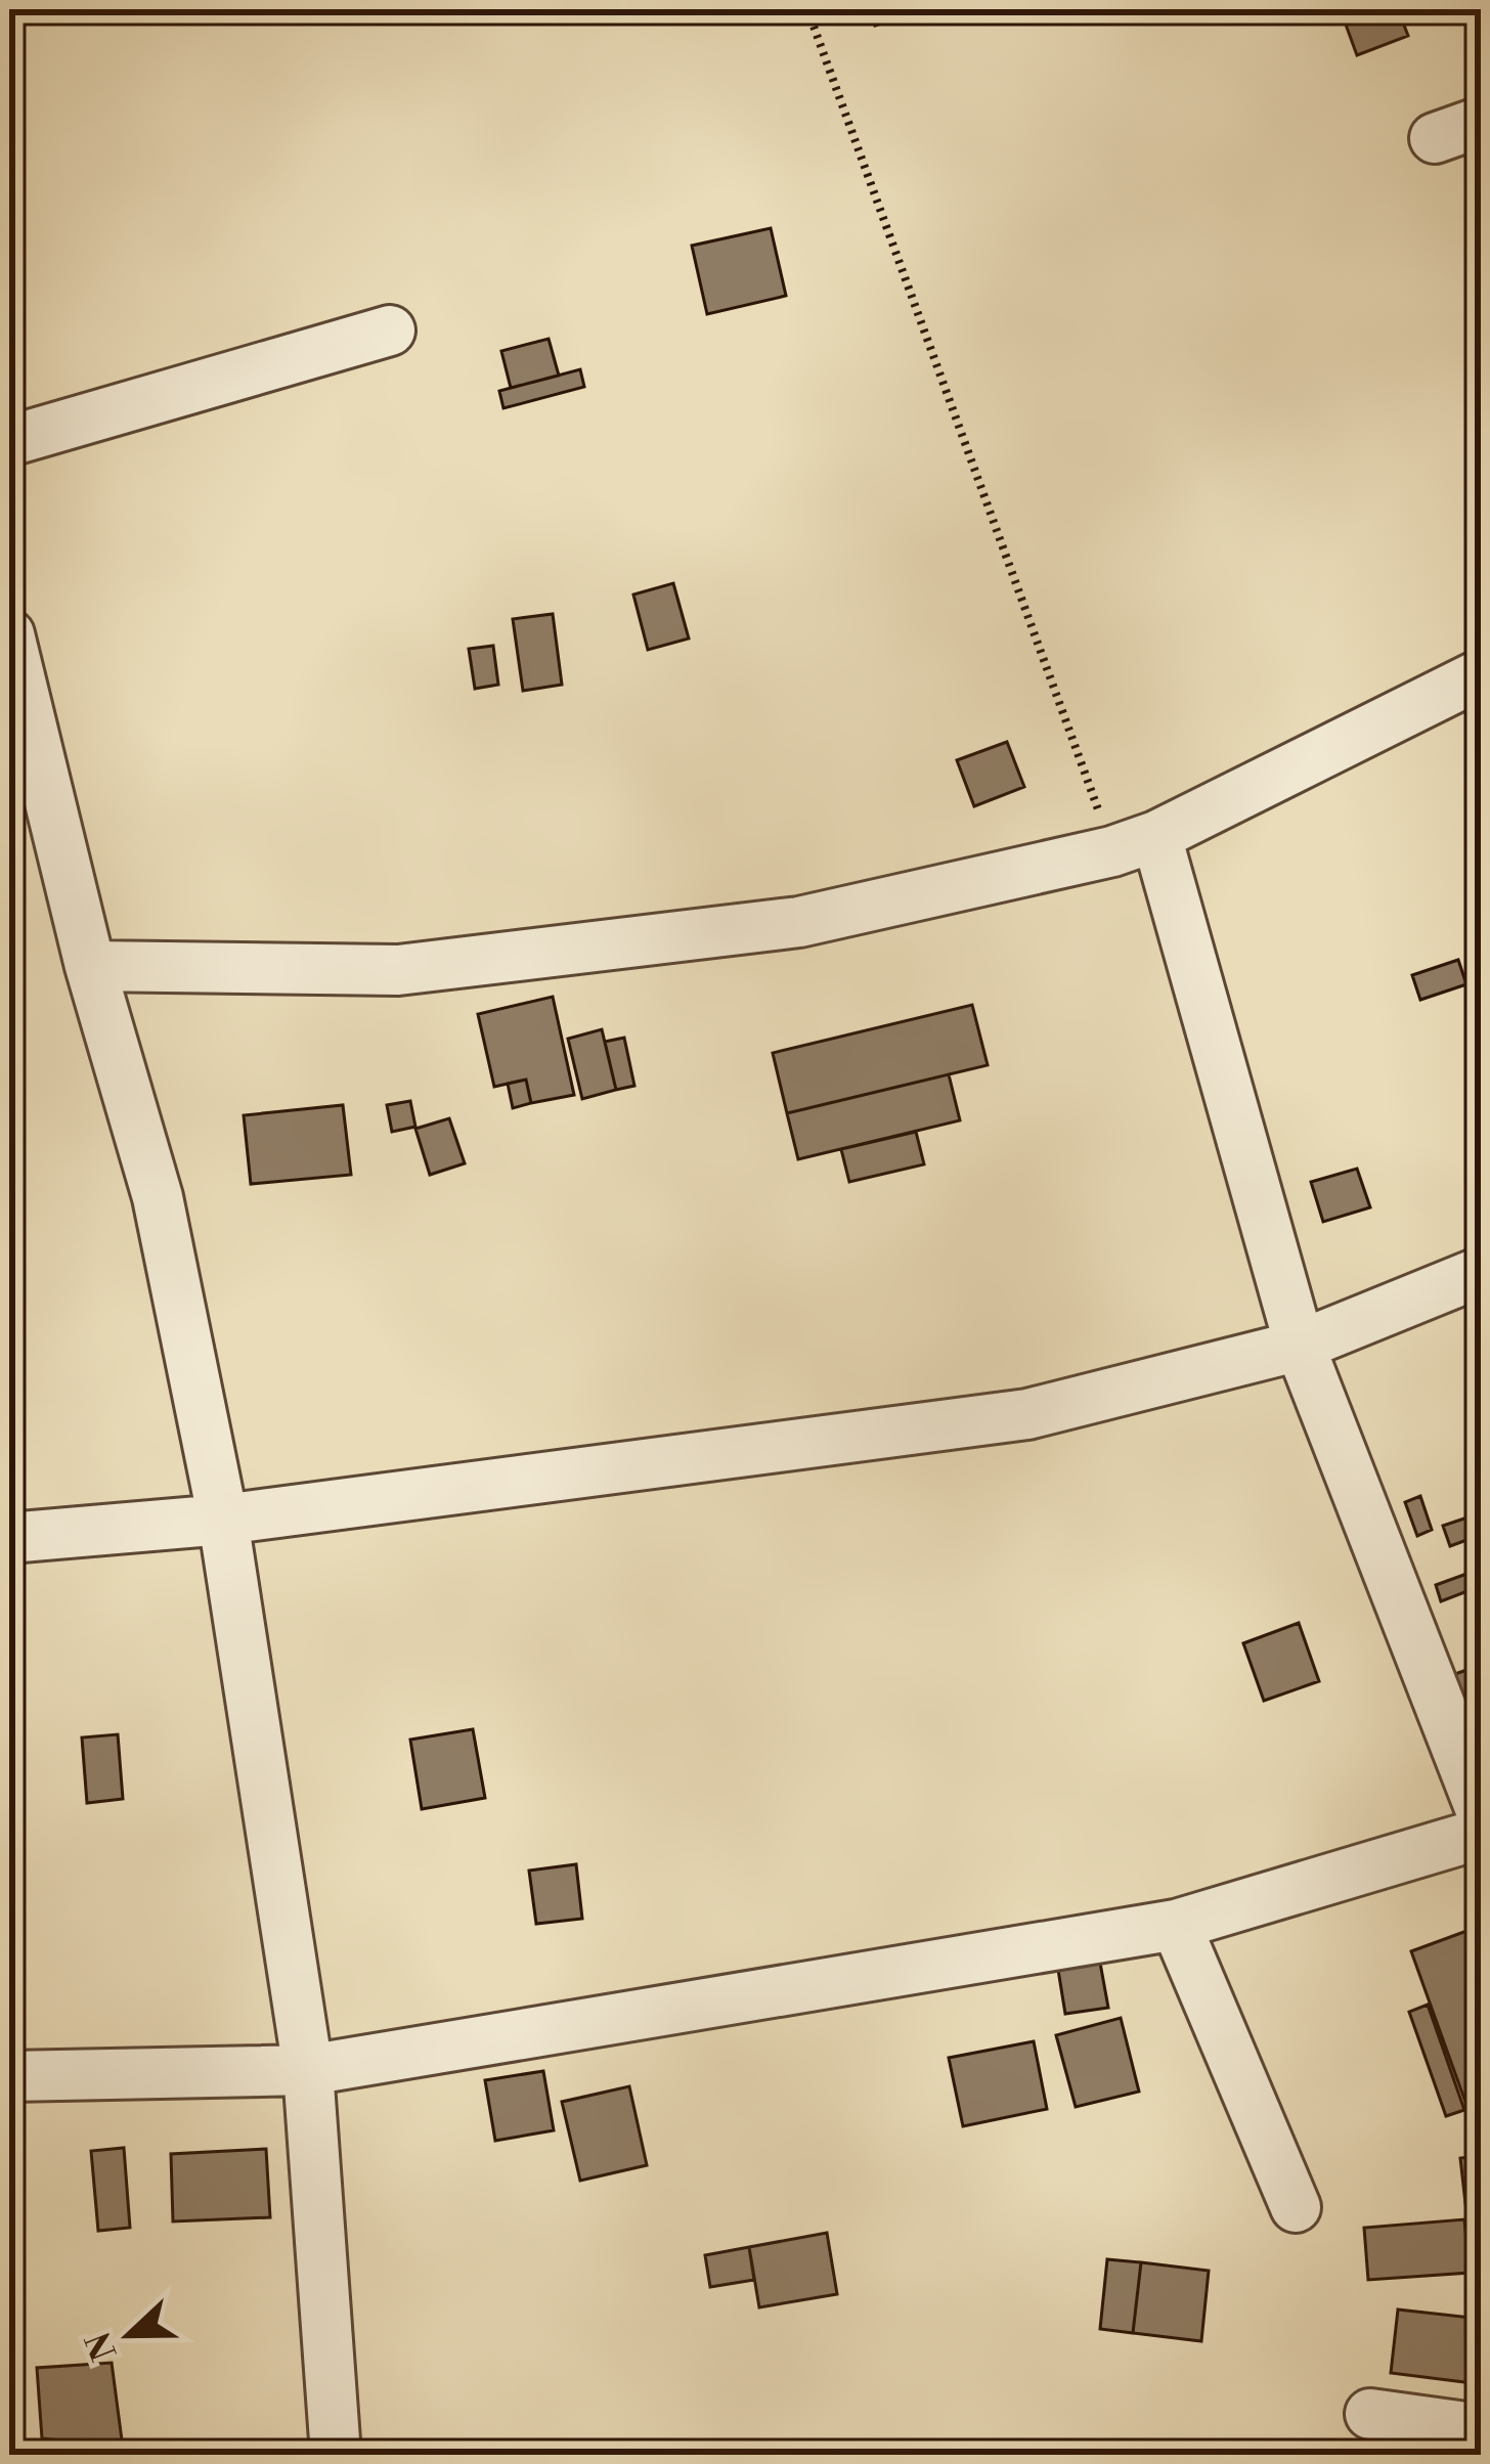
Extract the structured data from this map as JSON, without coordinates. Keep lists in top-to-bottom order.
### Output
{
  "north": "left"
}
